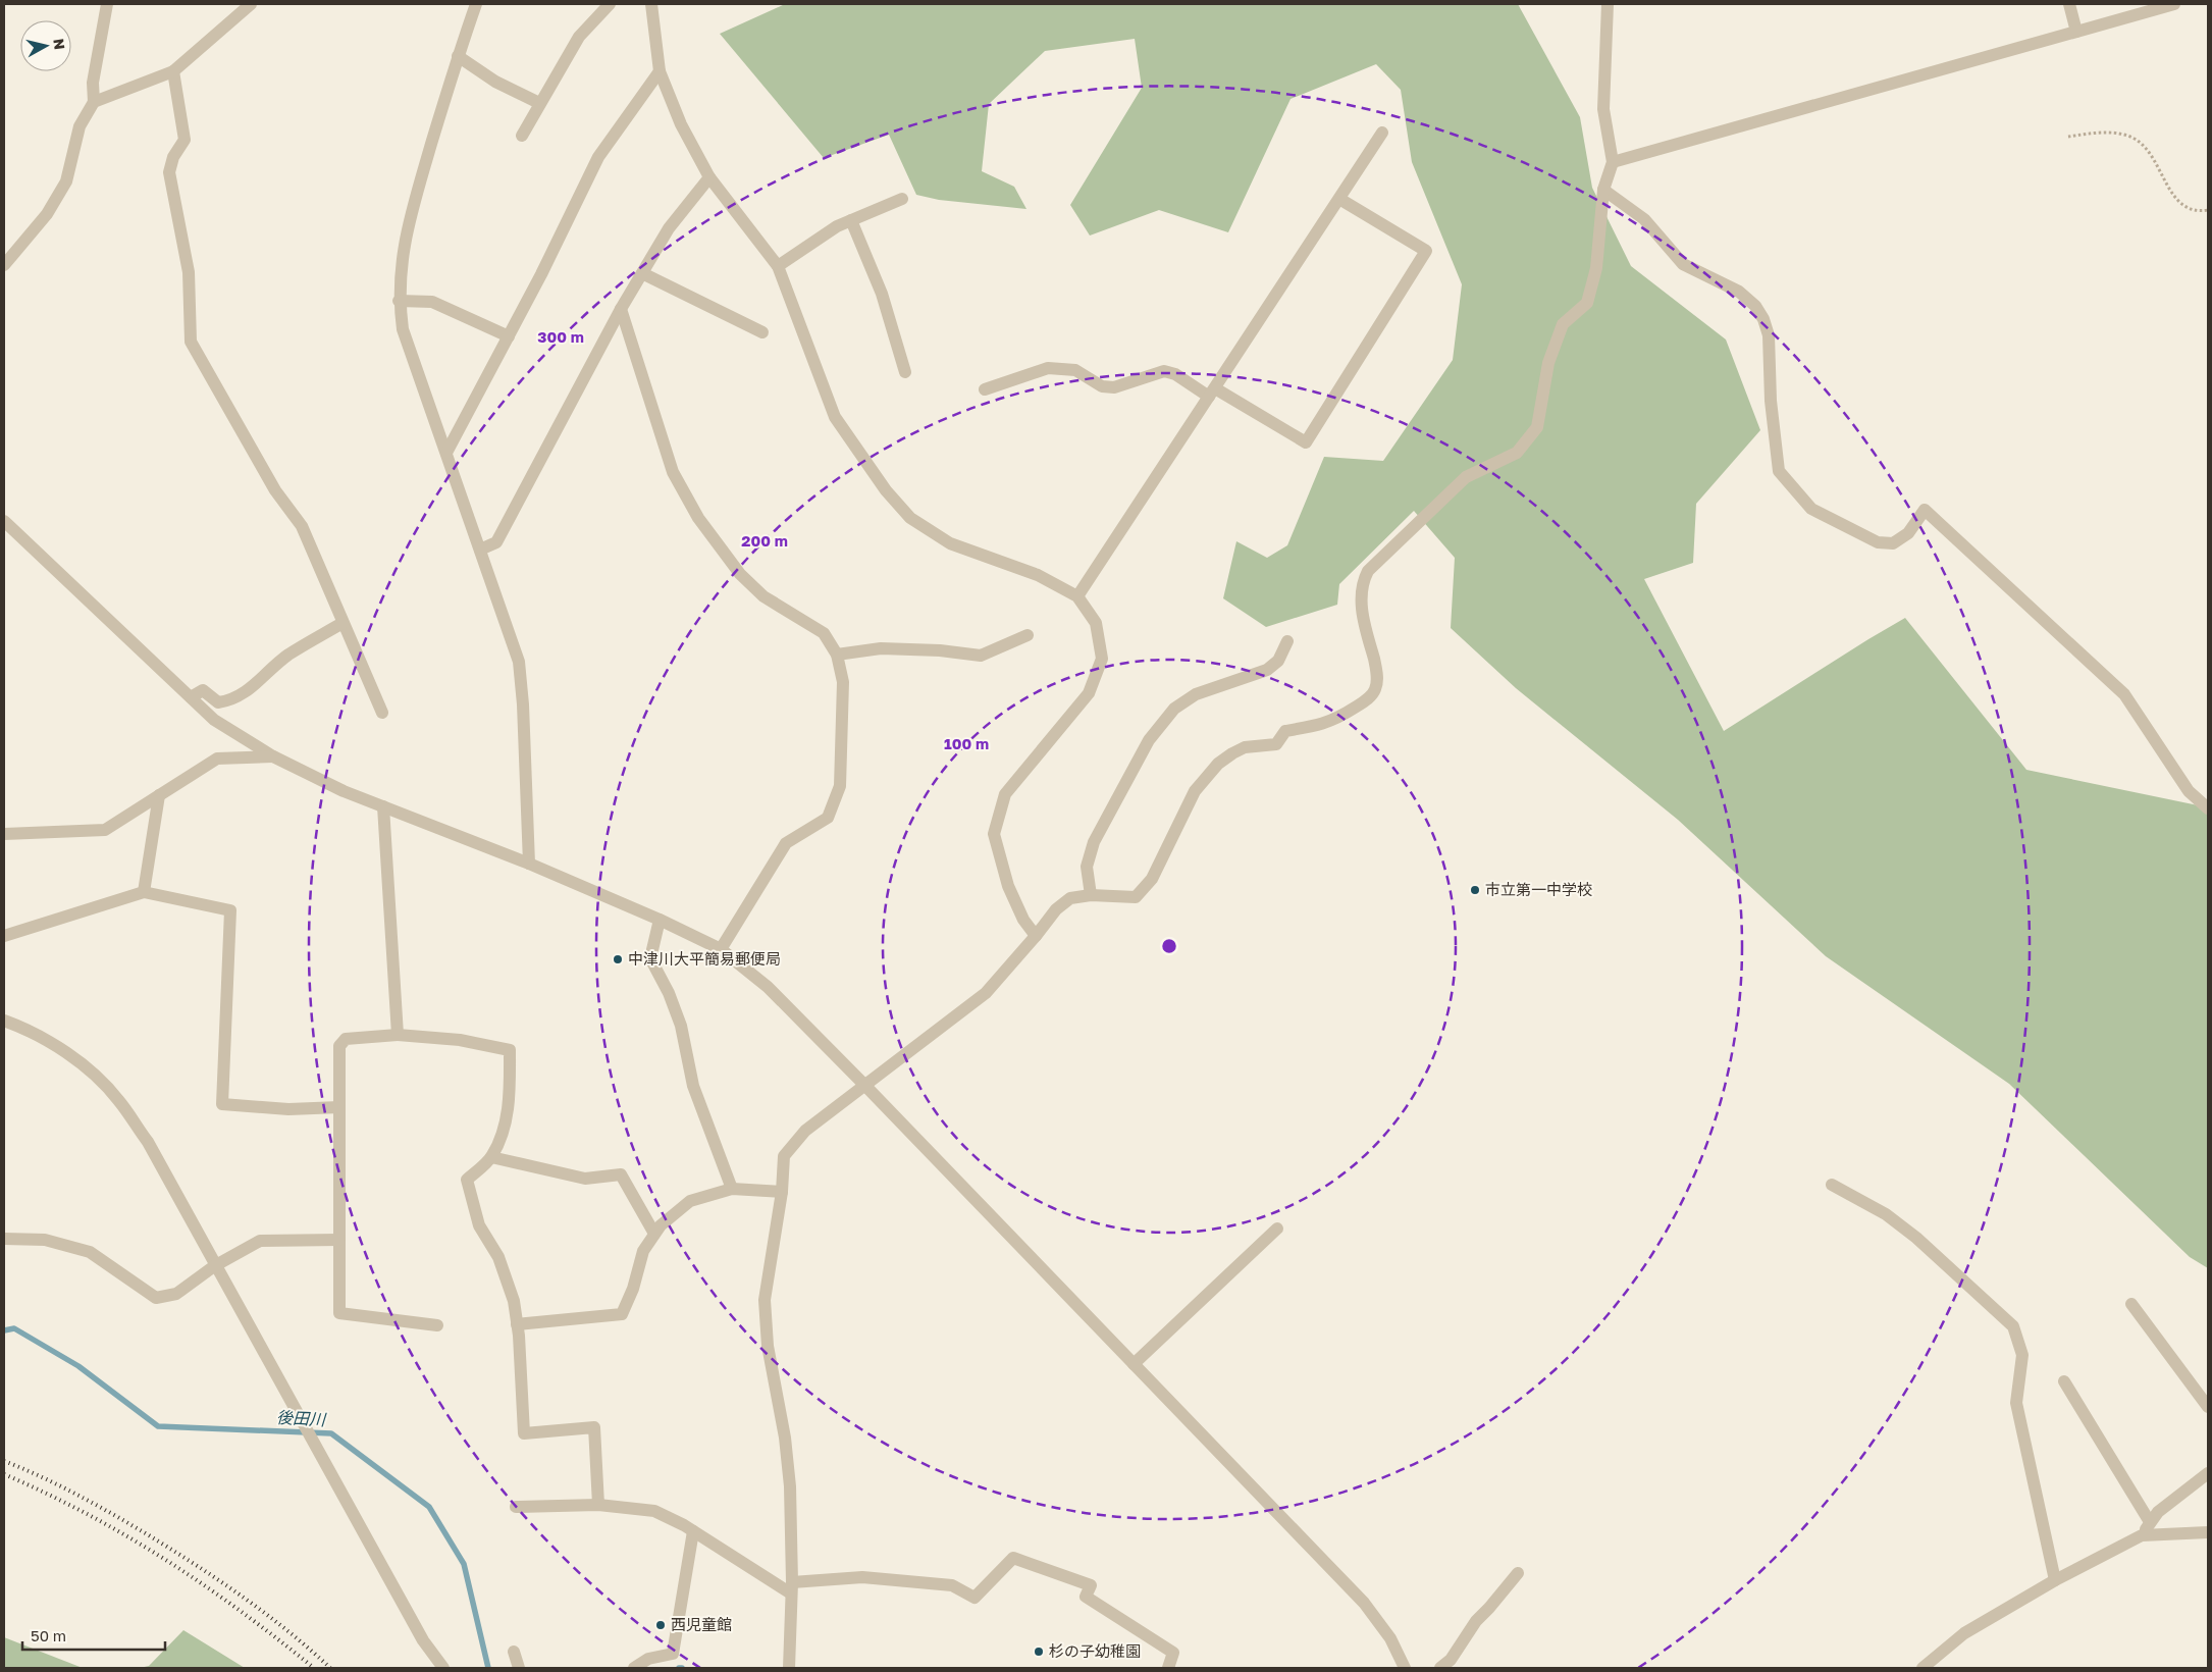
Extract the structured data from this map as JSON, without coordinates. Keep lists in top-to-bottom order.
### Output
{
  "water": ["後田川"],
  "places": [
    "市立第一中学校",
    "中津川大平簡易郵便局",
    "西児童館",
    "杉の子幼稚園"
  ],
  "scale_bar": "50 m",
  "north": "right",
  "rings": ["300 m", "200 m", "100 m"]
}
